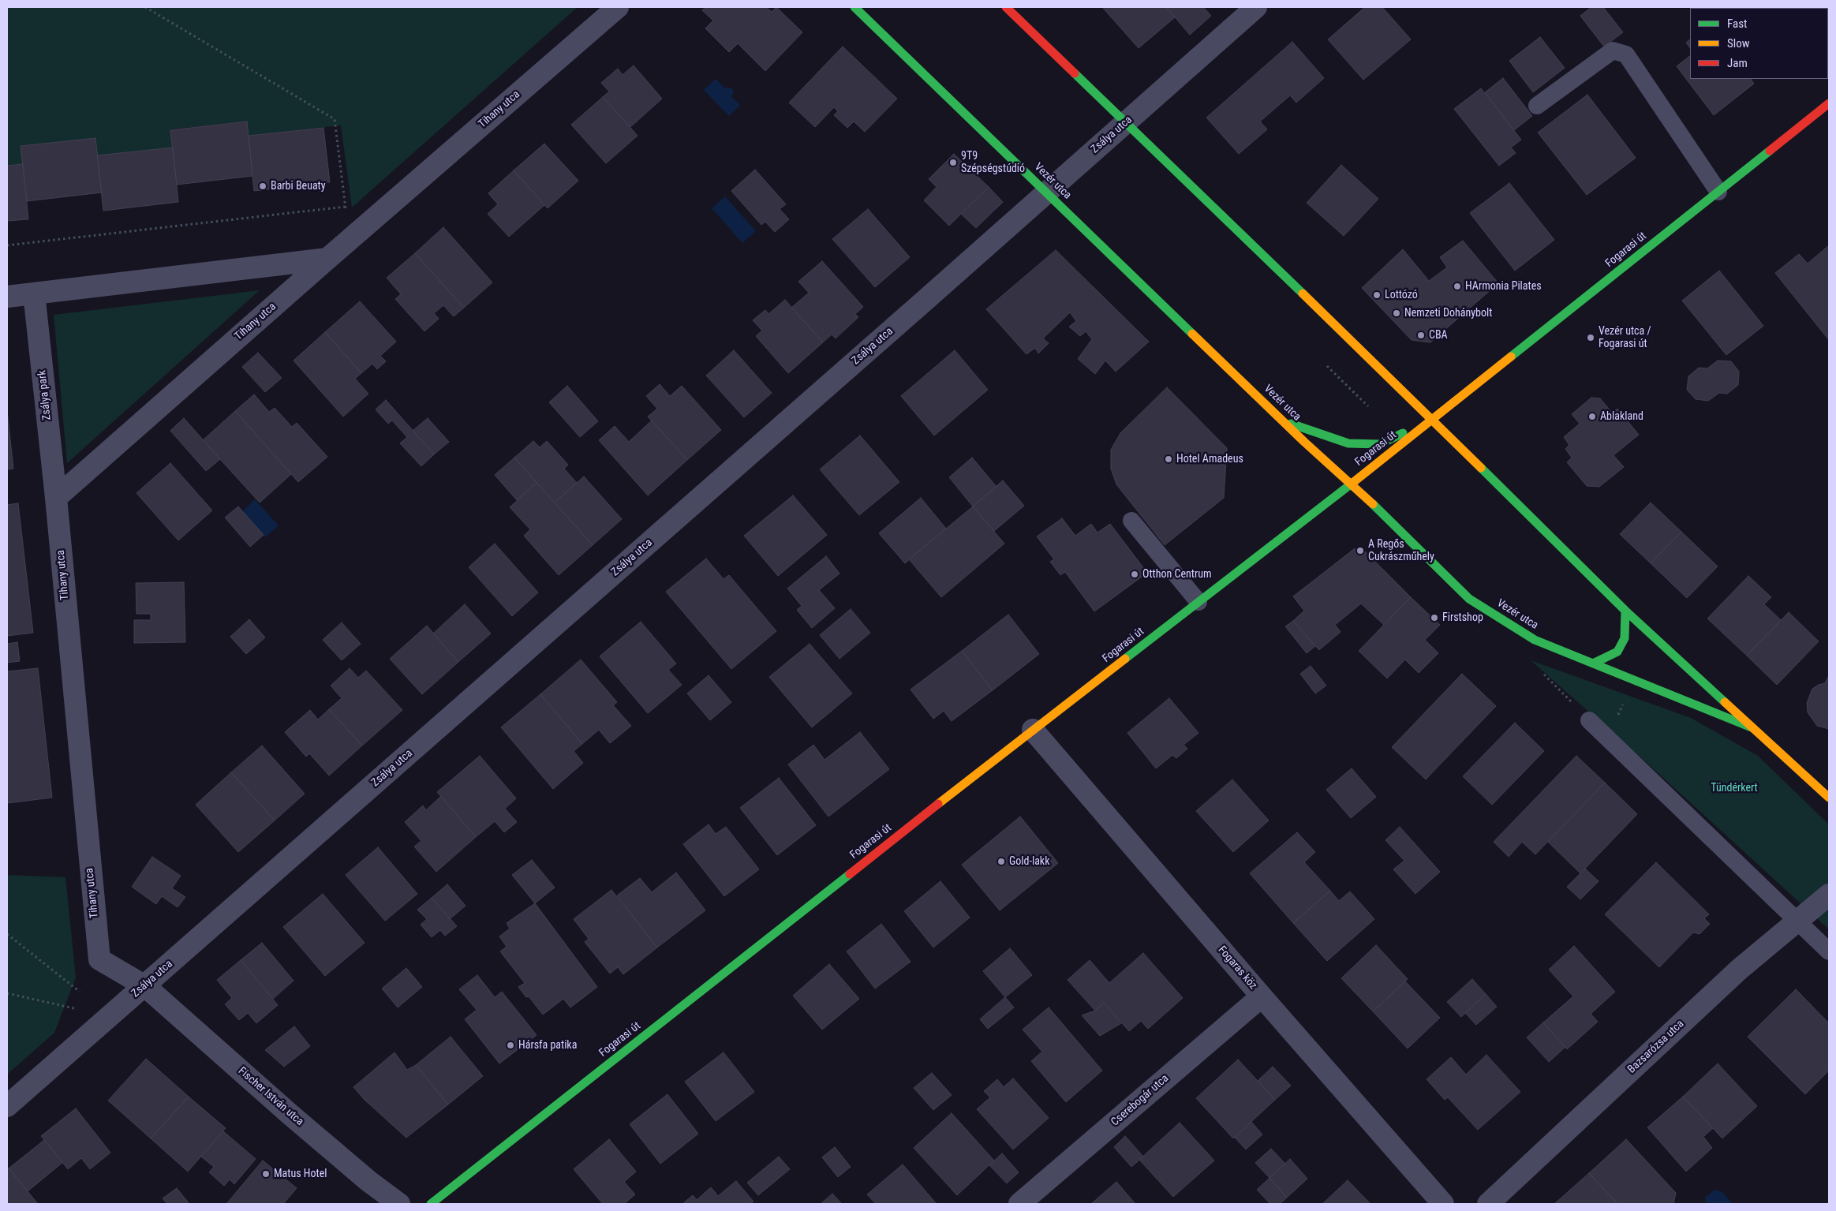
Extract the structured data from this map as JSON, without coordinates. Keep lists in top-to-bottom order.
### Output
{
  "streets": {
    "street": [
      "Tihany utca",
      "Zsálya utca",
      "Vezér utca",
      "Fogarasi út",
      "Zsálya park",
      "Fogaras köz",
      "Bazsarózsa utca",
      "Fischer István utca",
      "Cserebogár utca"
    ]
  },
  "crossings": [
    ["Tihany utca", "Zsálya utca"],
    ["Tihany utca", "Zsálya park"],
    ["Tihany utca", "Fischer István utca"],
    ["Zsálya utca", "Vezér utca"],
    ["Zsálya utca", "Fischer István utca"],
    ["Vezér utca", "Fogarasi út"],
    ["Fogarasi út", "Fogaras köz"],
    ["Fogaras köz", "Cserebogár utca"]
  ],
  "parks": ["Tündérkert"],
  "places": [
    "9T9 Szépségstúdió",
    "Barbi Beuaty",
    "HArmonia Pilates",
    "Lottózó",
    "Nemzeti Dohánybolt",
    "CBA",
    "Vezér utca / Fogarasi út",
    "Ablakland",
    "Hotel Amadeus",
    "A Regős Cukrászműhely",
    "Otthon Centrum",
    "Firstshop",
    "Gold-lakk",
    "Hársfa patika",
    "Matus Hotel"
  ],
  "legend": ["Fast", "Slow", "Jam"]
}
